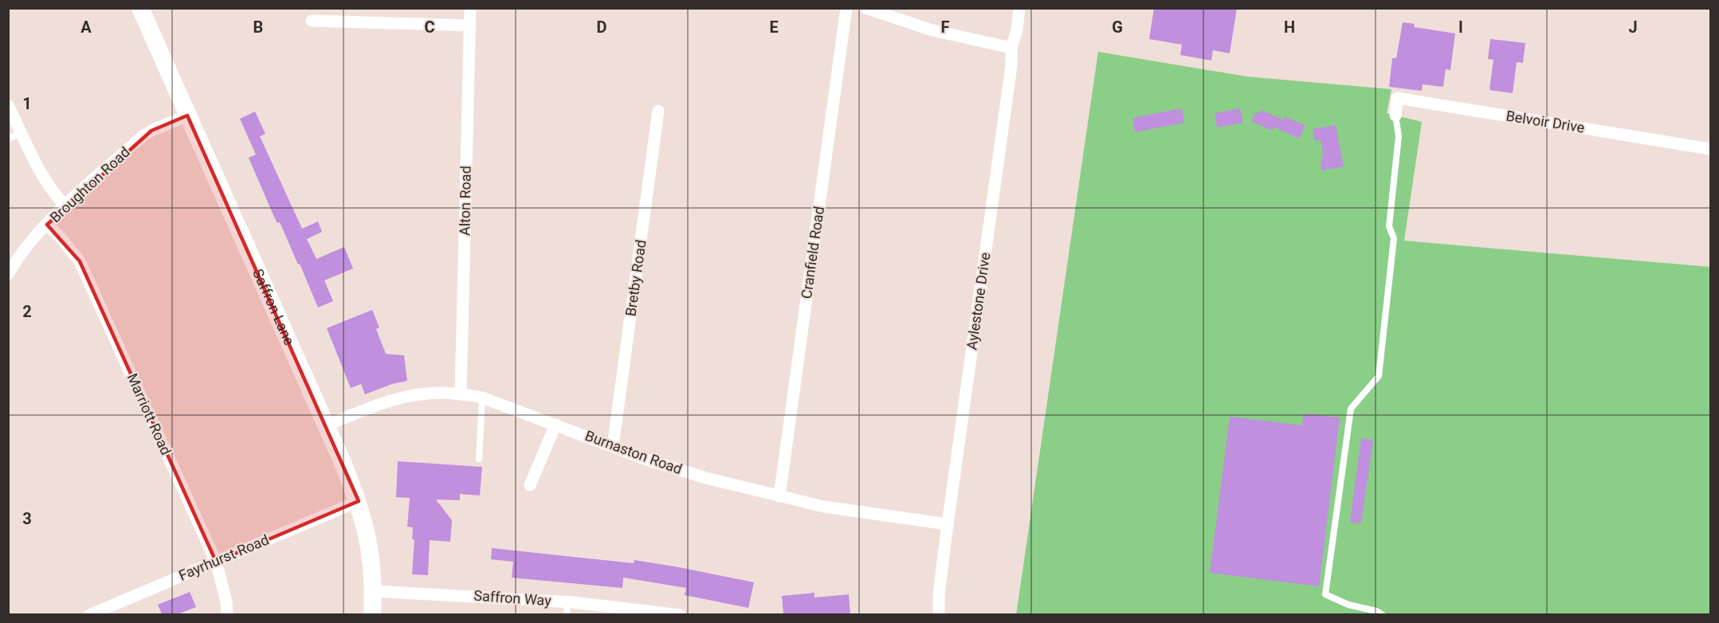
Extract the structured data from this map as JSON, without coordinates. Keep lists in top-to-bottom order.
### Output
{
  "streets": {
    "main road": ["Saffron Lane"],
    "street": [
      "Belvoir Drive",
      "Broughton Road",
      "Alton Road",
      "Cranfield Road",
      "Bretby Road",
      "Aylestone Drive",
      "Marriott Road",
      "Burnaston Road",
      "Fayrhurst Road",
      "Saffron Way"
    ]
  },
  "crossings": [
    ["Broughton Road", "Saffron Lane"],
    ["Broughton Road", "Marriott Road"],
    ["Alton Road", "Burnaston Road"],
    ["Cranfield Road", "Burnaston Road"],
    ["Bretby Road", "Burnaston Road"],
    ["Aylestone Drive", "Burnaston Road"],
    ["Saffron Lane", "Burnaston Road"],
    ["Saffron Lane", "Fayrhurst Road"],
    ["Saffron Lane", "Saffron Way"],
    ["Marriott Road", "Fayrhurst Road"]
  ],
  "grid": {
    "columns": [
      "A",
      "B",
      "C",
      "D",
      "E",
      "F",
      "G",
      "H",
      "I",
      "J"
    ],
    "rows": ["1", "2", "3"]
  }
}
